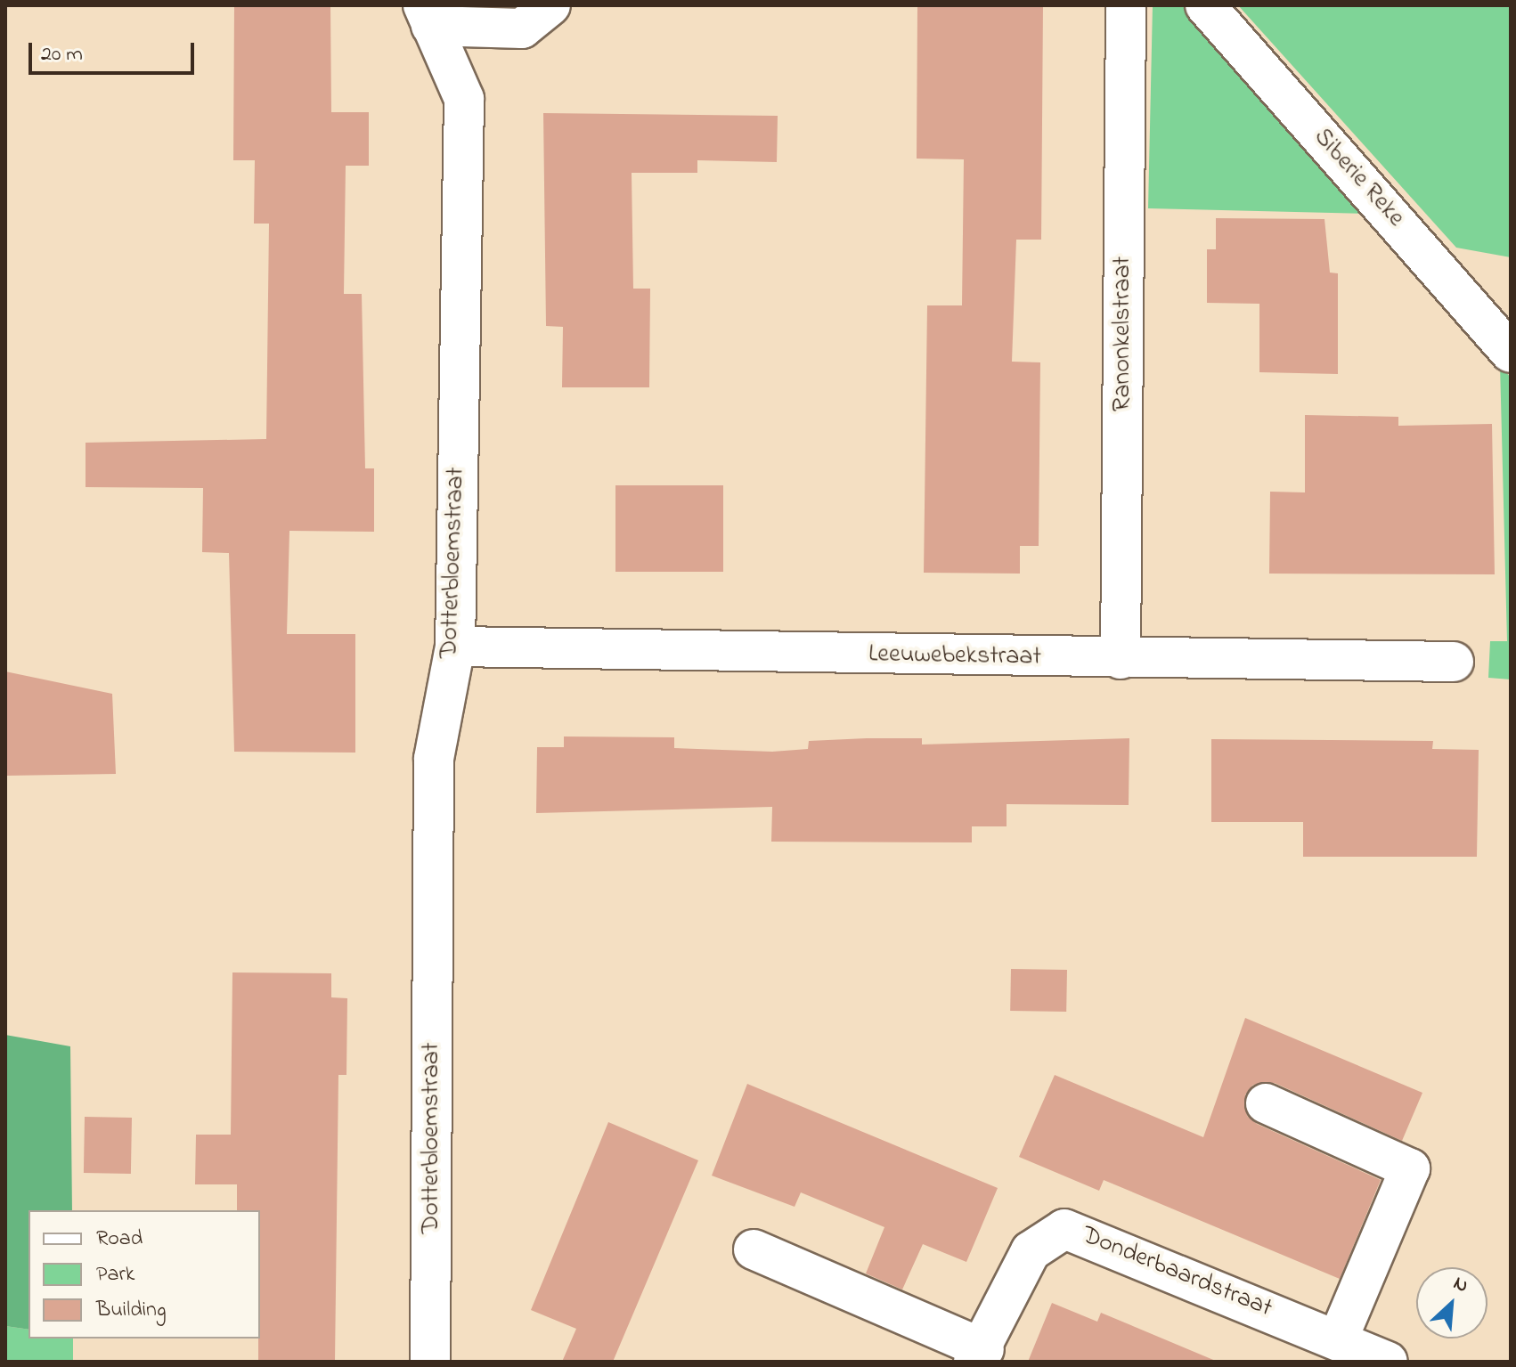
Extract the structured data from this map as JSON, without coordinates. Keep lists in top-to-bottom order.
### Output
{
  "streets": {
    "street": [
      "Siberie Reke",
      "Ranonkelstraat",
      "Dotterbloemstraat",
      "Leeuwebekstraat",
      "Donderbaardstraat"
    ]
  },
  "crossings": [
    ["Ranonkelstraat", "Leeuwebekstraat"],
    ["Dotterbloemstraat", "Leeuwebekstraat"]
  ],
  "legend": ["Road", "Park", "Building"],
  "scale_bar": "20 m",
  "north": "top right"
}
